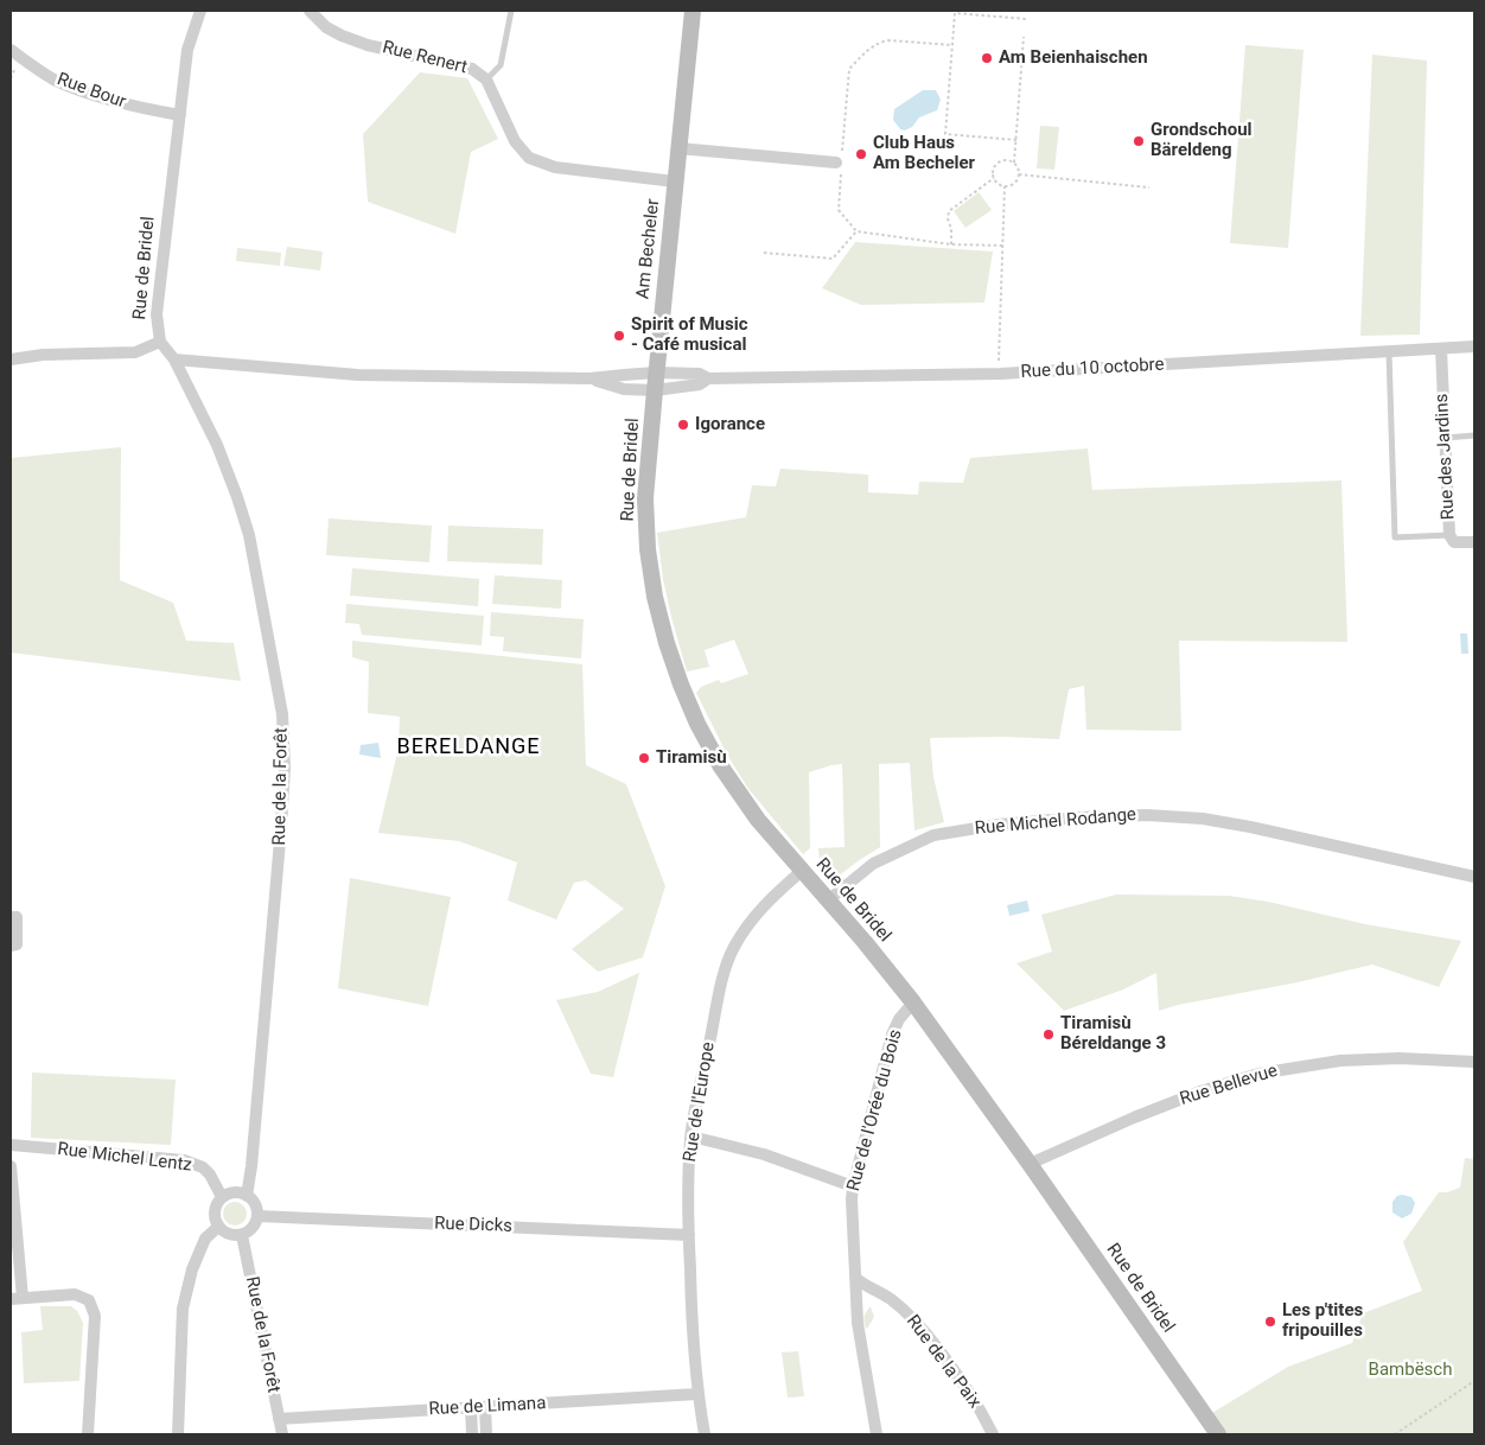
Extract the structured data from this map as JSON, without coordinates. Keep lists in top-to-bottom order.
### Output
{
  "streets": {
    "main road": ["Am Becheler", "Rue de Bridel"],
    "street": [
      "Rue Renert",
      "Rue Bour",
      "Rue du 10 octobre",
      "Rue des Jardins",
      "Rue de la Forêt",
      "Rue Michel Rodange",
      "Rue Bellevue",
      "Rue de l'Europe",
      "Rue de l'Orée du Bois",
      "Rue Michel Lentz",
      "Rue Dicks",
      "Rue de la Paix",
      "Rue de Limana"
    ]
  },
  "crossings": [
    ["Rue Renert", "Am Becheler"],
    ["Rue Bour", "Rue de Bridel"],
    ["Am Becheler", "Rue de Bridel"],
    ["Am Becheler", "Rue du 10 octobre"],
    ["Rue de Bridel", "Rue du 10 octobre"],
    ["Rue de Bridel", "Rue de la Forêt"],
    ["Rue de Bridel", "Rue Michel Rodange"],
    ["Rue de Bridel", "Rue Bellevue"],
    ["Rue de Bridel", "Rue de l'Europe"],
    ["Rue de Bridel", "Rue de l'Orée du Bois"],
    ["Rue du 10 octobre", "Rue des Jardins"],
    ["Rue de la Forêt", "Rue Michel Lentz"],
    ["Rue de la Forêt", "Rue Dicks"],
    ["Rue de la Forêt", "Rue de Limana"],
    ["Rue de l'Europe", "Rue Dicks"],
    ["Rue de l'Europe", "Rue de Limana"],
    ["Rue de l'Orée du Bois", "Rue de la Paix"],
    ["Rue Michel Lentz", "Rue Dicks"]
  ],
  "districts": ["BERELDANGE"],
  "parks": ["Bambësch"],
  "places": [
    "Am Beienhaischen",
    "Grondschoul Bäreldeng",
    "Club Haus Am Becheler",
    "Spirit of Music - Café musical",
    "Igorance",
    "Tiramisù",
    "Tiramisù Béreldange 3",
    "Les p'tites fripouilles"
  ]
}
